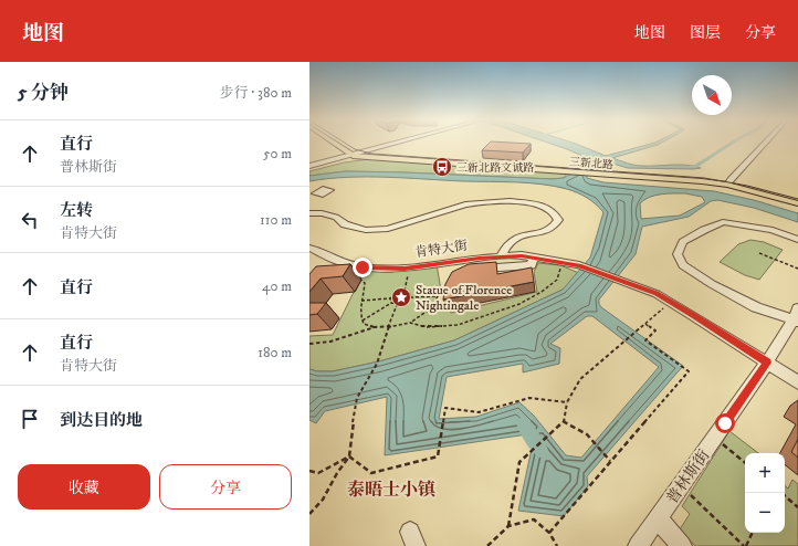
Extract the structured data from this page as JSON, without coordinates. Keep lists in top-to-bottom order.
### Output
{
  "streets": {
    "main road": ["三新北路"],
    "street": ["肯特大街", "普林斯街"]
  },
  "districts": ["泰晤士小镇"],
  "places": {
    "bus stop": ["三新北路文诚路"],
    "place": ["Statue of Florence Nightingale"]
  },
  "north": "bottom right",
  "page": {
    "header": "地图",
    "nav": ["地图", "图层", "分享"],
    "heading": ["5 分钟", "步行 · 380 m"],
    "list": [
      ["直行", "普林斯街", "50 m"],
      ["左转", "肯特大街", "110 m"],
      ["直行", "40 m"],
      ["直行", "肯特大街", "180 m"],
      "到达目的地"
    ],
    "buttons": ["收藏", "分享"],
    "map_buttons": ["+", "−"]
  }
}
